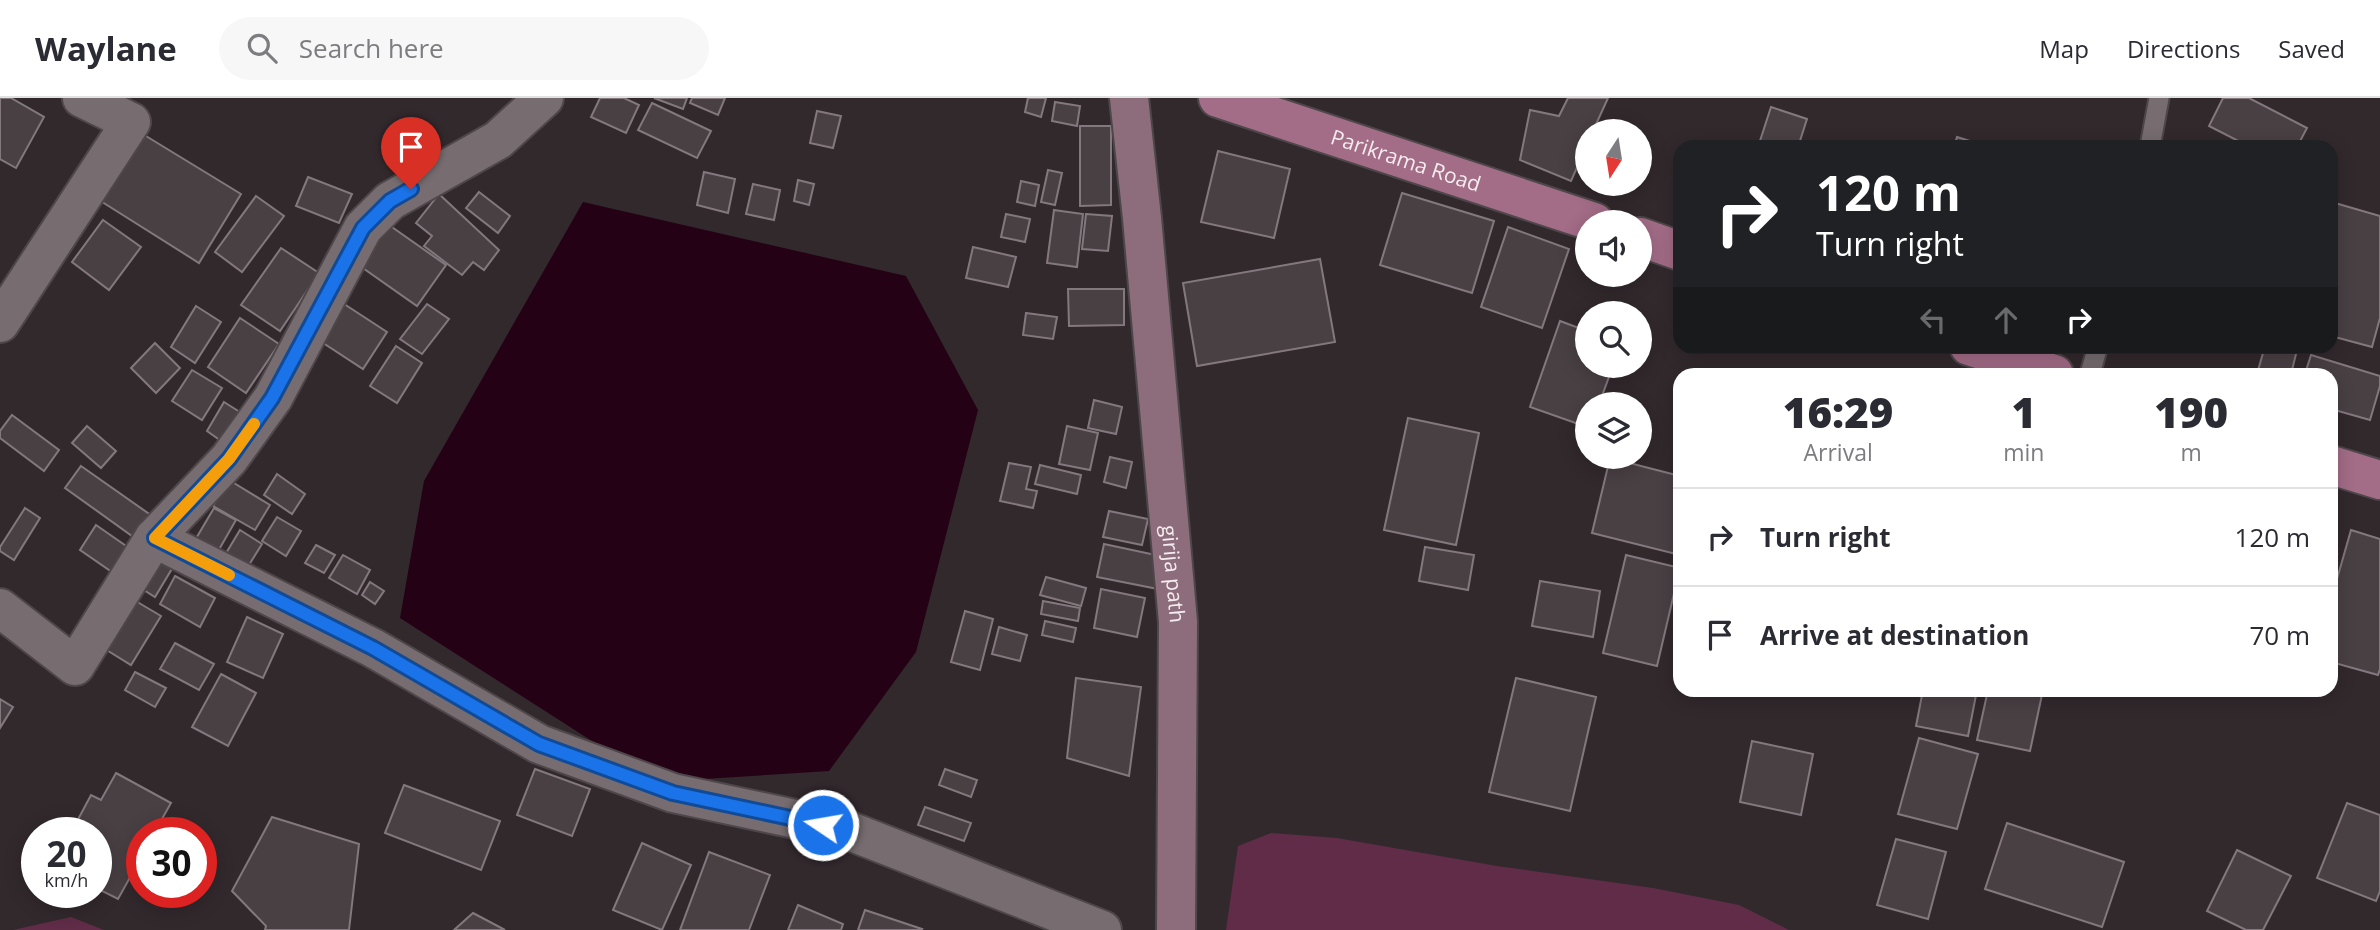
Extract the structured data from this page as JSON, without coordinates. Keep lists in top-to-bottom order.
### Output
{
  "streets": {
    "main road": ["Parikrama Road", "girija path"]
  },
  "north": "bottom",
  "page": {
    "header": "Waylane",
    "search": "Search here",
    "nav": ["Map", "Directions", "Saved"],
    "turn": ["120 m", "Turn right"],
    "eta": [
      "16:29",
      "Arrival",
      "1",
      "min",
      "190",
      "m"
    ],
    "list": [
      {
        "name": "Turn right",
        "value": "120 m"
      },
      {
        "name": "Arrive at destination",
        "value": "70 m"
      }
    ],
    "speed": "20 km/h",
    "limit": "30"
  }
}
